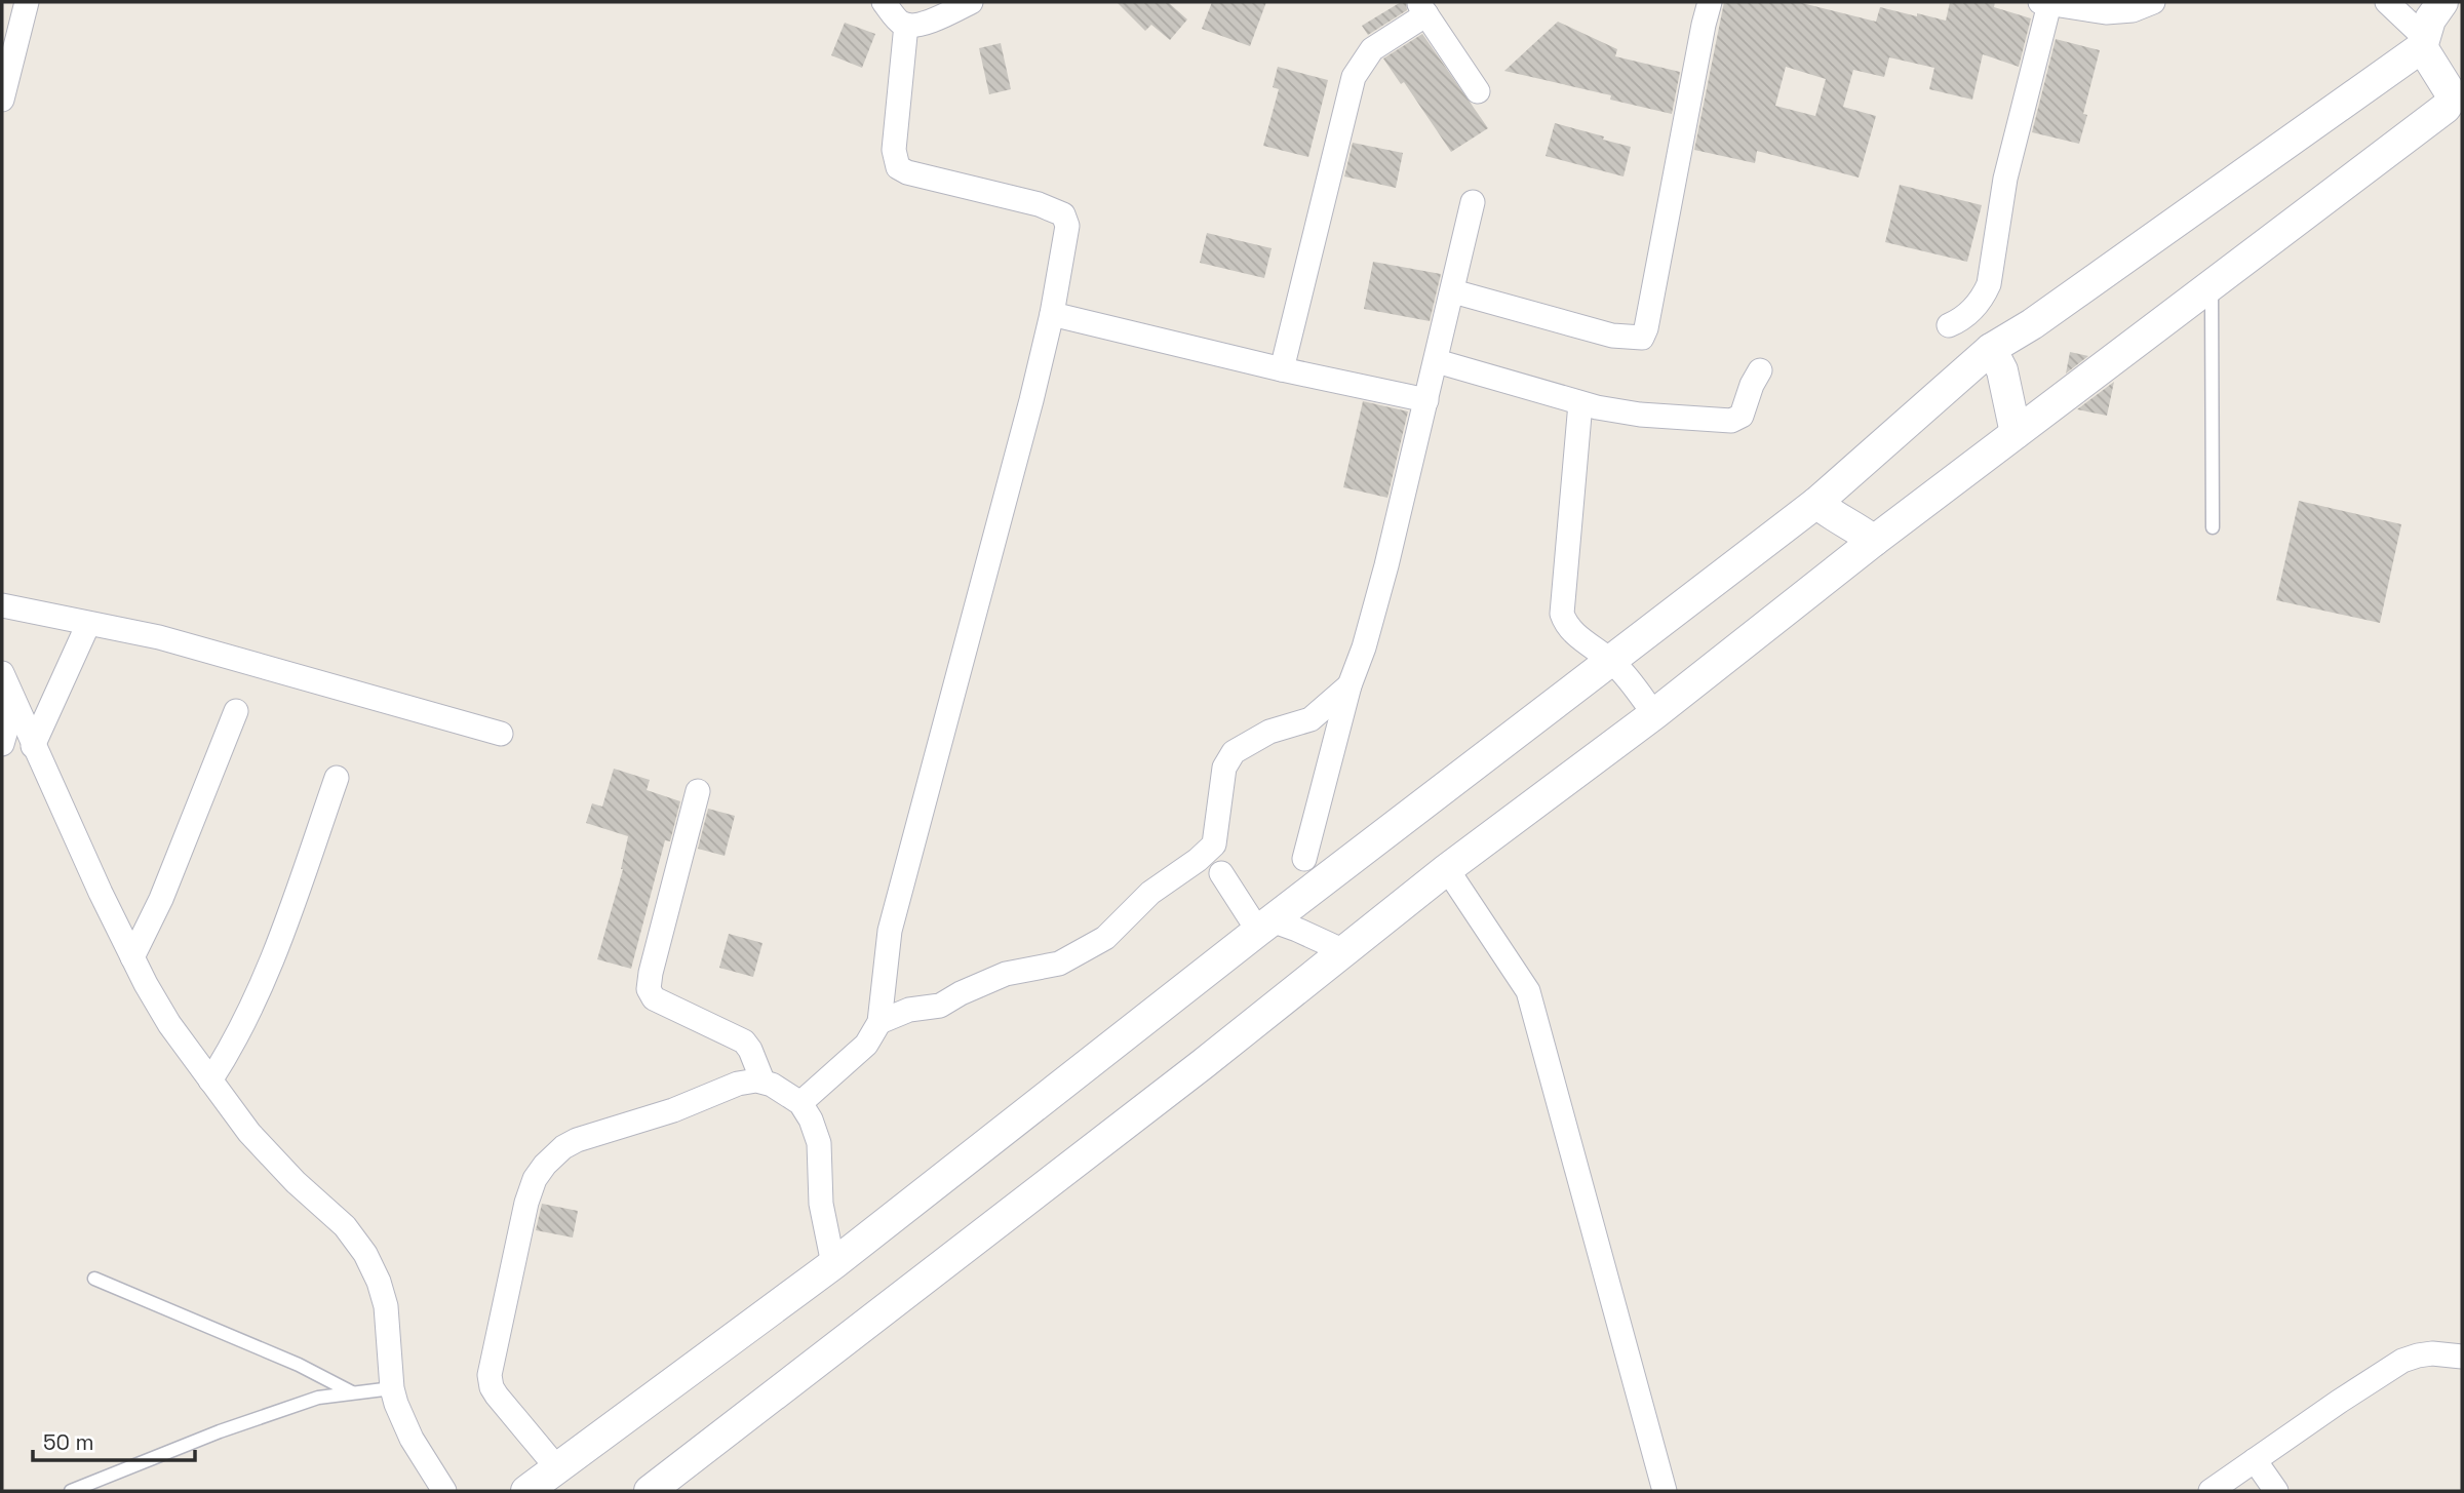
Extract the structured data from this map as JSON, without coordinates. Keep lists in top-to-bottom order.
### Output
{
  "scale_bar": "50 m"
}
